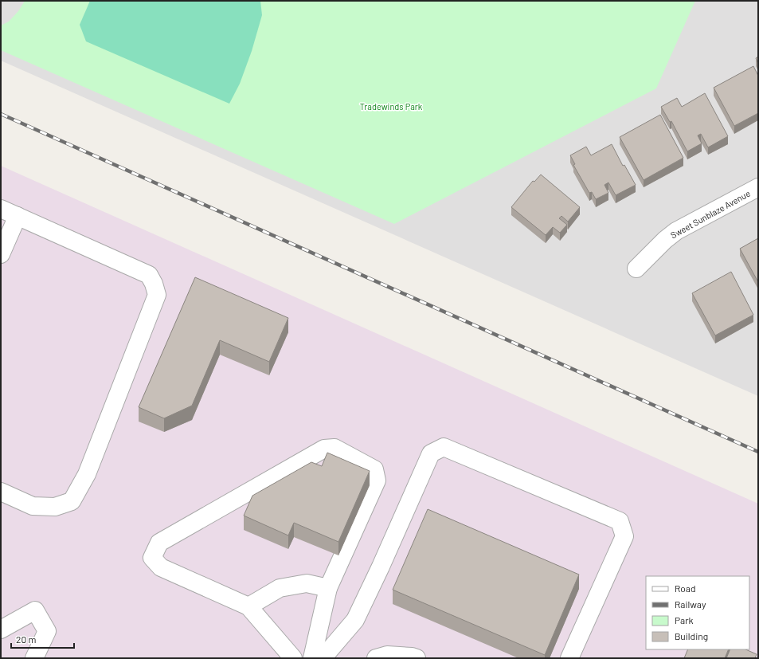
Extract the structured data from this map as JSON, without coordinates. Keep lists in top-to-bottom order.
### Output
{
  "streets": {
    "street": ["Sweet Sunblaze Avenue"]
  },
  "parks": ["Tradewinds Park"],
  "legend": [
    "Road",
    "Railway",
    "Park",
    "Building"
  ],
  "scale_bar": "20 m"
}
